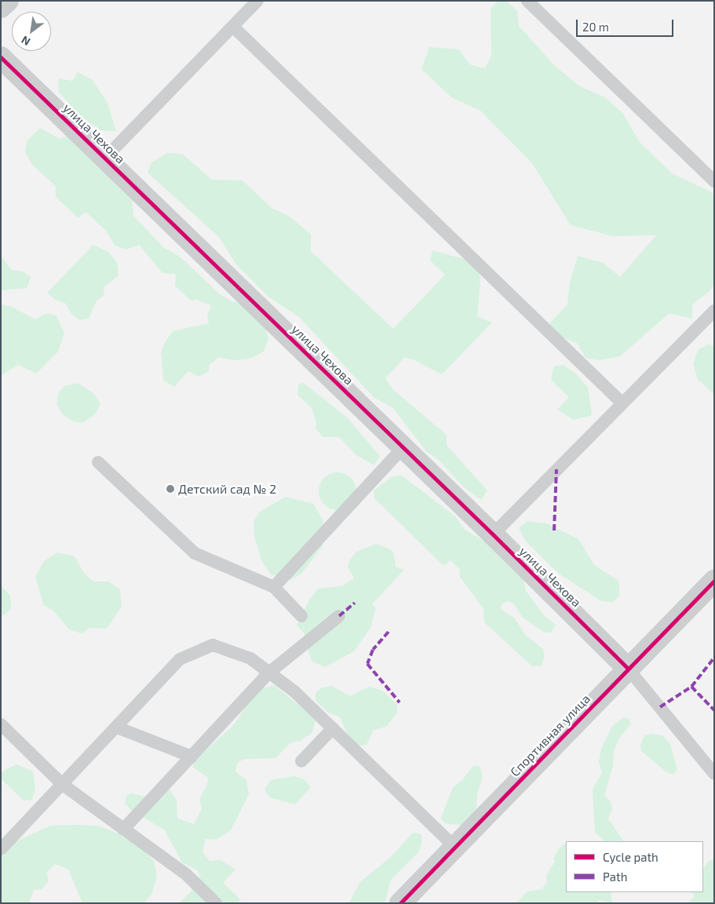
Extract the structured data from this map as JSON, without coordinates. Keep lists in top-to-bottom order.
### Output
{
  "streets": {
    "street": ["улица Чехова", "Спортивная улица"]
  },
  "crossings": [
    ["улица Чехова", "Спортивная улица"]
  ],
  "places": ["Детский сад № 2"],
  "legend": ["Cycle path", "Path"],
  "scale_bar": "20 m",
  "north": "bottom left"
}
